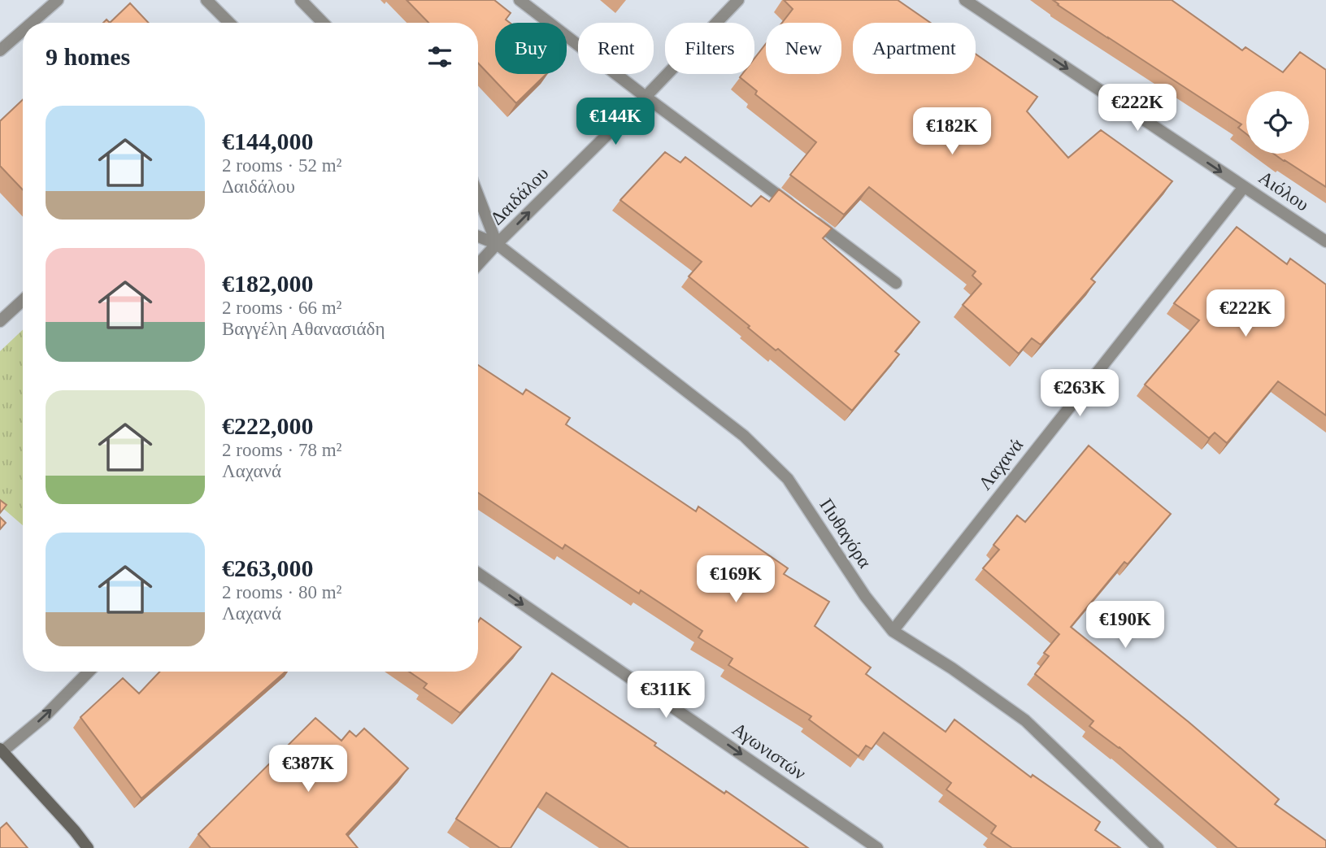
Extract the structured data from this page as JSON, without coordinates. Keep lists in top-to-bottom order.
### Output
{
  "streets": {
    "street": [
      "Αιόλου",
      "Δαιδάλου",
      "Λαχανά",
      "Πυθαγόρα",
      "Αγωνιστών"
    ]
  },
  "crossings": [
    ["Αιόλου", "Λαχανά"],
    ["Δαιδάλου", "Πυθαγόρα"],
    ["Λαχανά", "Πυθαγόρα"]
  ],
  "one_way": ["Αιόλου", "Δαιδάλου", "Αγωνιστών"],
  "page": {
    "chip": [
      "Buy",
      "Rent",
      "Filters",
      "New",
      "Apartment"
    ],
    "heading": "9 homes",
    "price": [
      "€222K",
      "€144K",
      "€182K",
      "€222K",
      "€263K",
      "€169K",
      "€190K",
      "€311K",
      "€387K"
    ],
    "list": [
      {
        "name": "€144,000",
        "note": "2 rooms · 52 m² · Δαιδάλου"
      },
      {
        "name": "€182,000",
        "note": "2 rooms · 66 m² · Βαγγέλη Αθανασιάδη"
      },
      {
        "name": "€222,000",
        "note": "2 rooms · 78 m² · Λαχανά"
      },
      {
        "name": "€263,000",
        "note": "2 rooms · 80 m² · Λαχανά"
      }
    ]
  }
}
